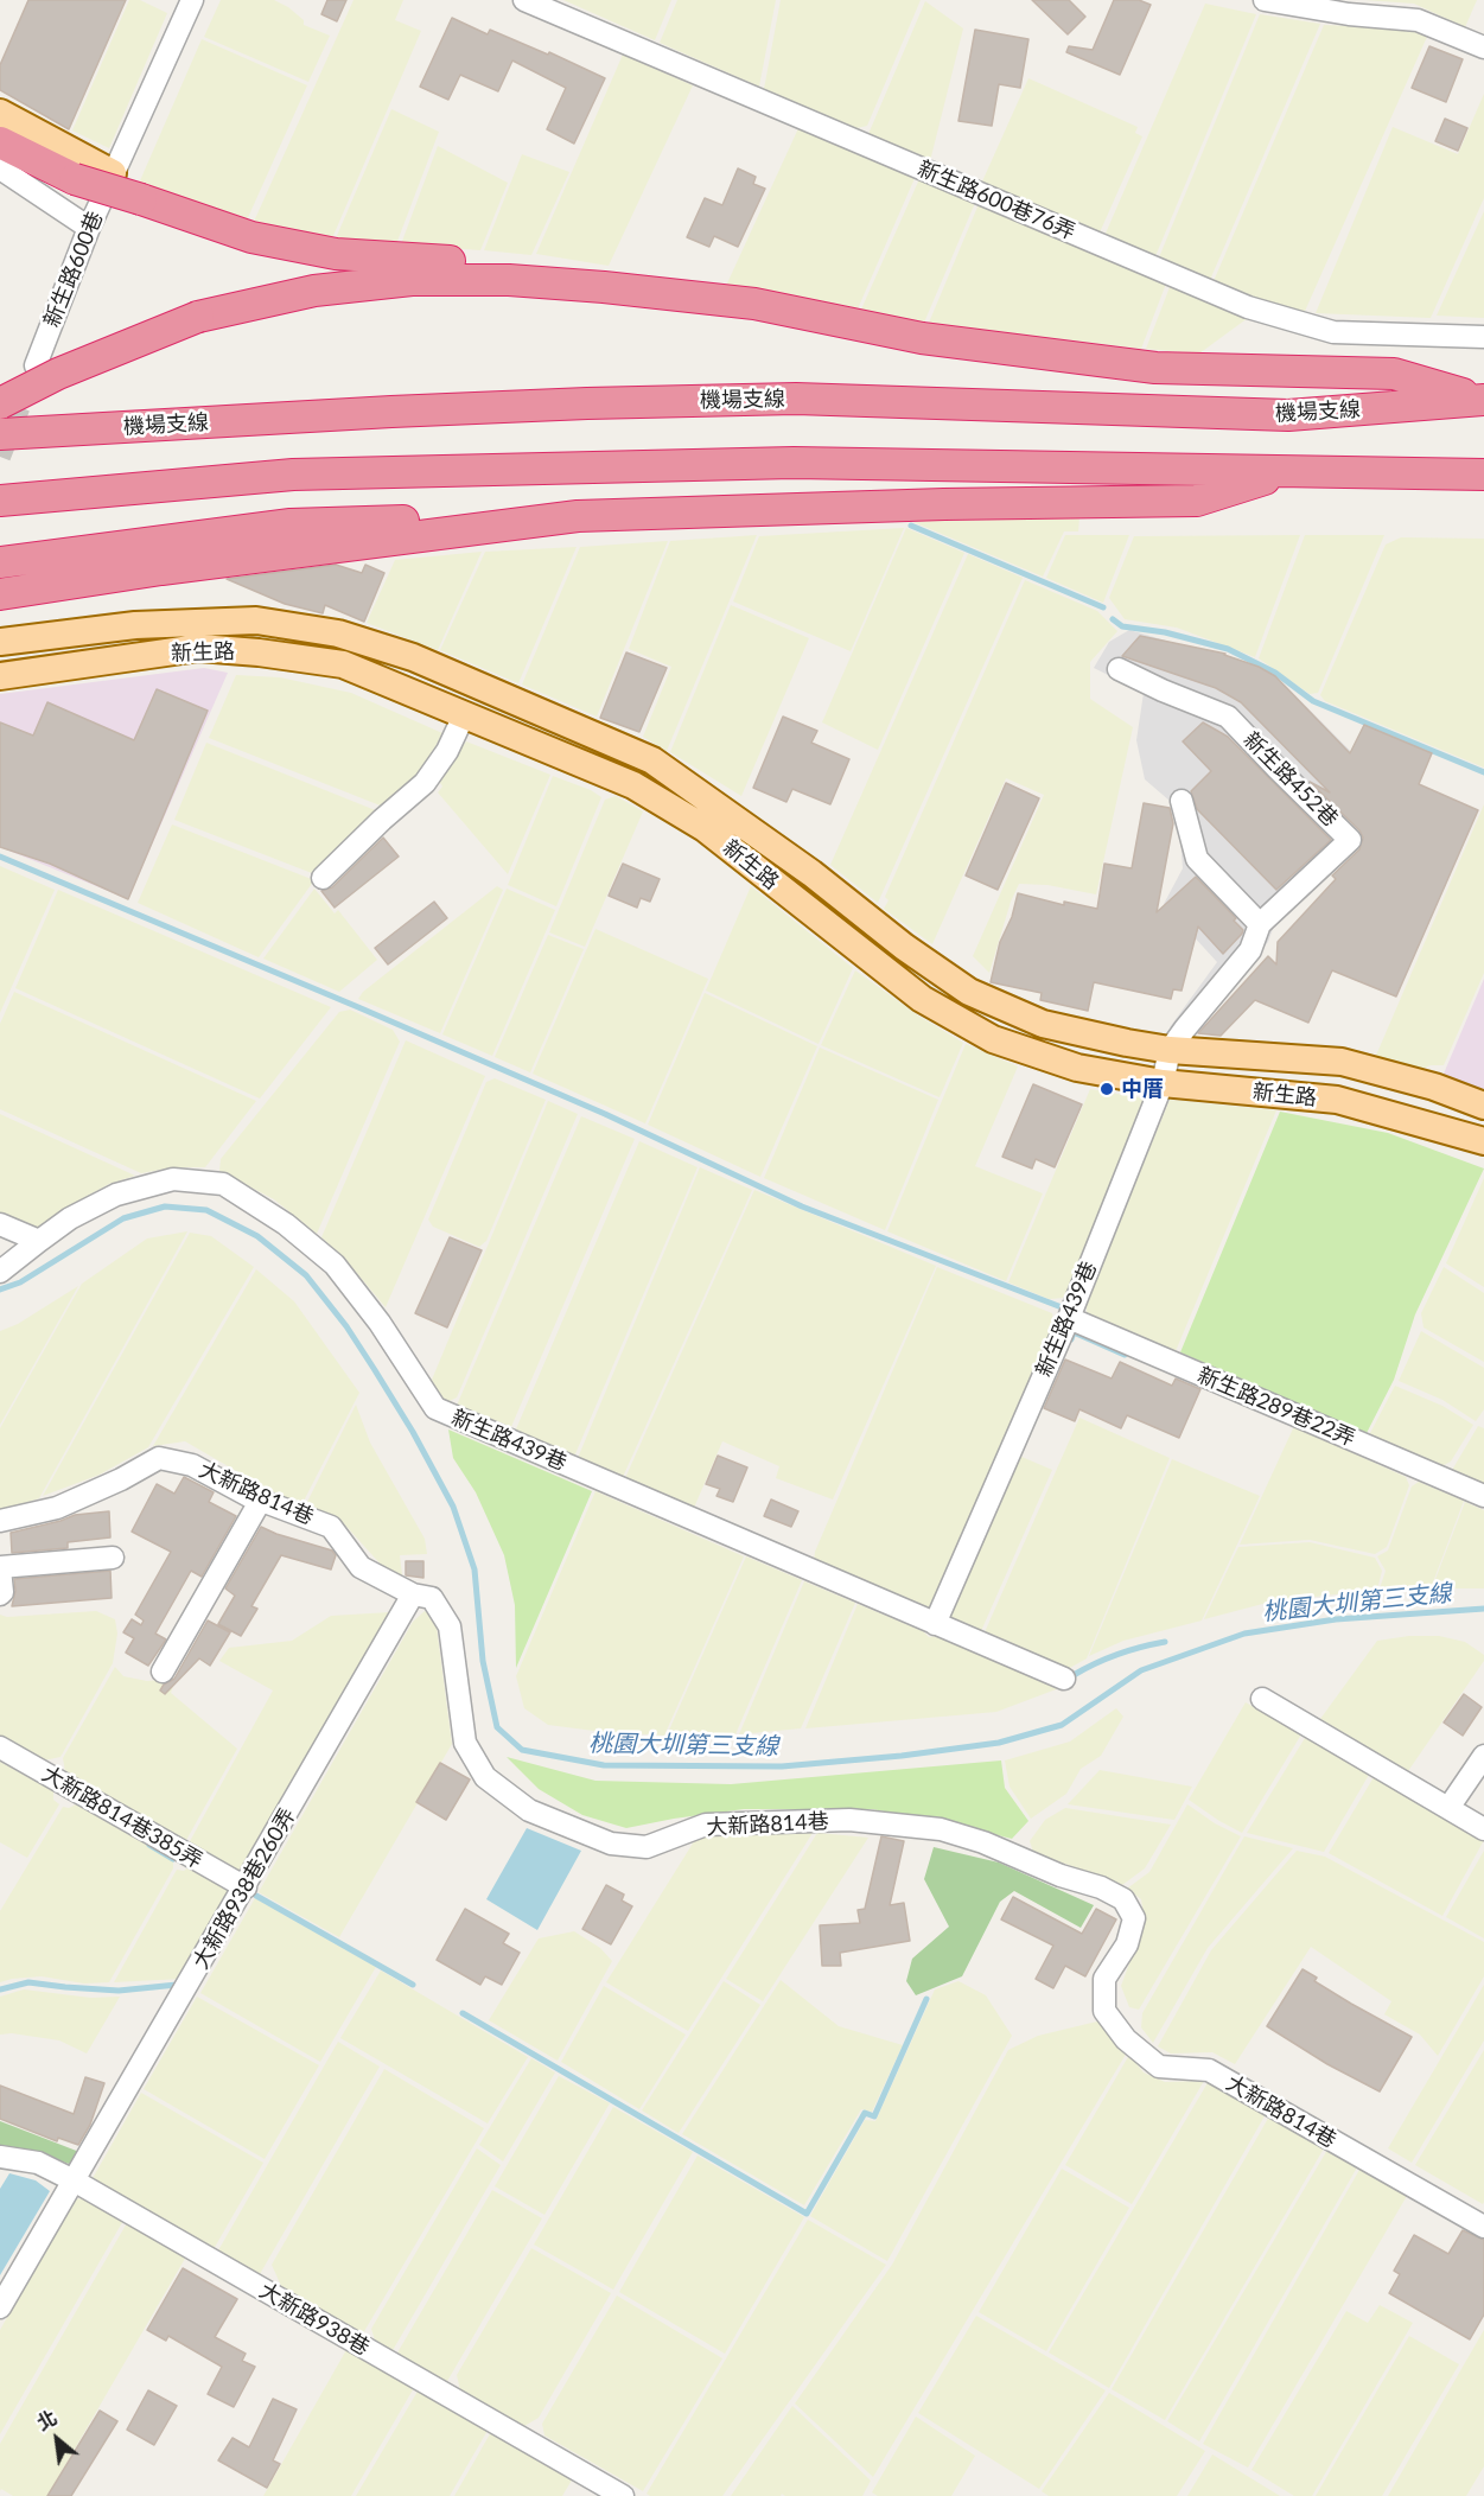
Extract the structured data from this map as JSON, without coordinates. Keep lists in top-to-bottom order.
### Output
{
  "streets": {
    "highway": ["機場支線"],
    "main road": ["新生路"],
    "street": [
      "新生路600巷76弄",
      "新生路600巷",
      "新生路452巷",
      "新生路439巷",
      "新生路289巷22弄",
      "大新路814巷",
      "大新路814巷385弄",
      "大新路938巷260弄",
      "大新路938巷"
    ]
  },
  "crossings": [
    ["新生路", "新生路452巷"],
    ["新生路", "新生路439巷"],
    ["新生路452巷", "新生路439巷"],
    ["新生路439巷", "新生路289巷22弄"],
    ["大新路814巷", "大新路938巷260弄"],
    ["大新路814巷385弄", "大新路938巷260弄"],
    ["大新路938巷260弄", "大新路938巷"]
  ],
  "water": ["桃園大圳第三支線"],
  "places": ["中厝"],
  "north": "top left"
}
